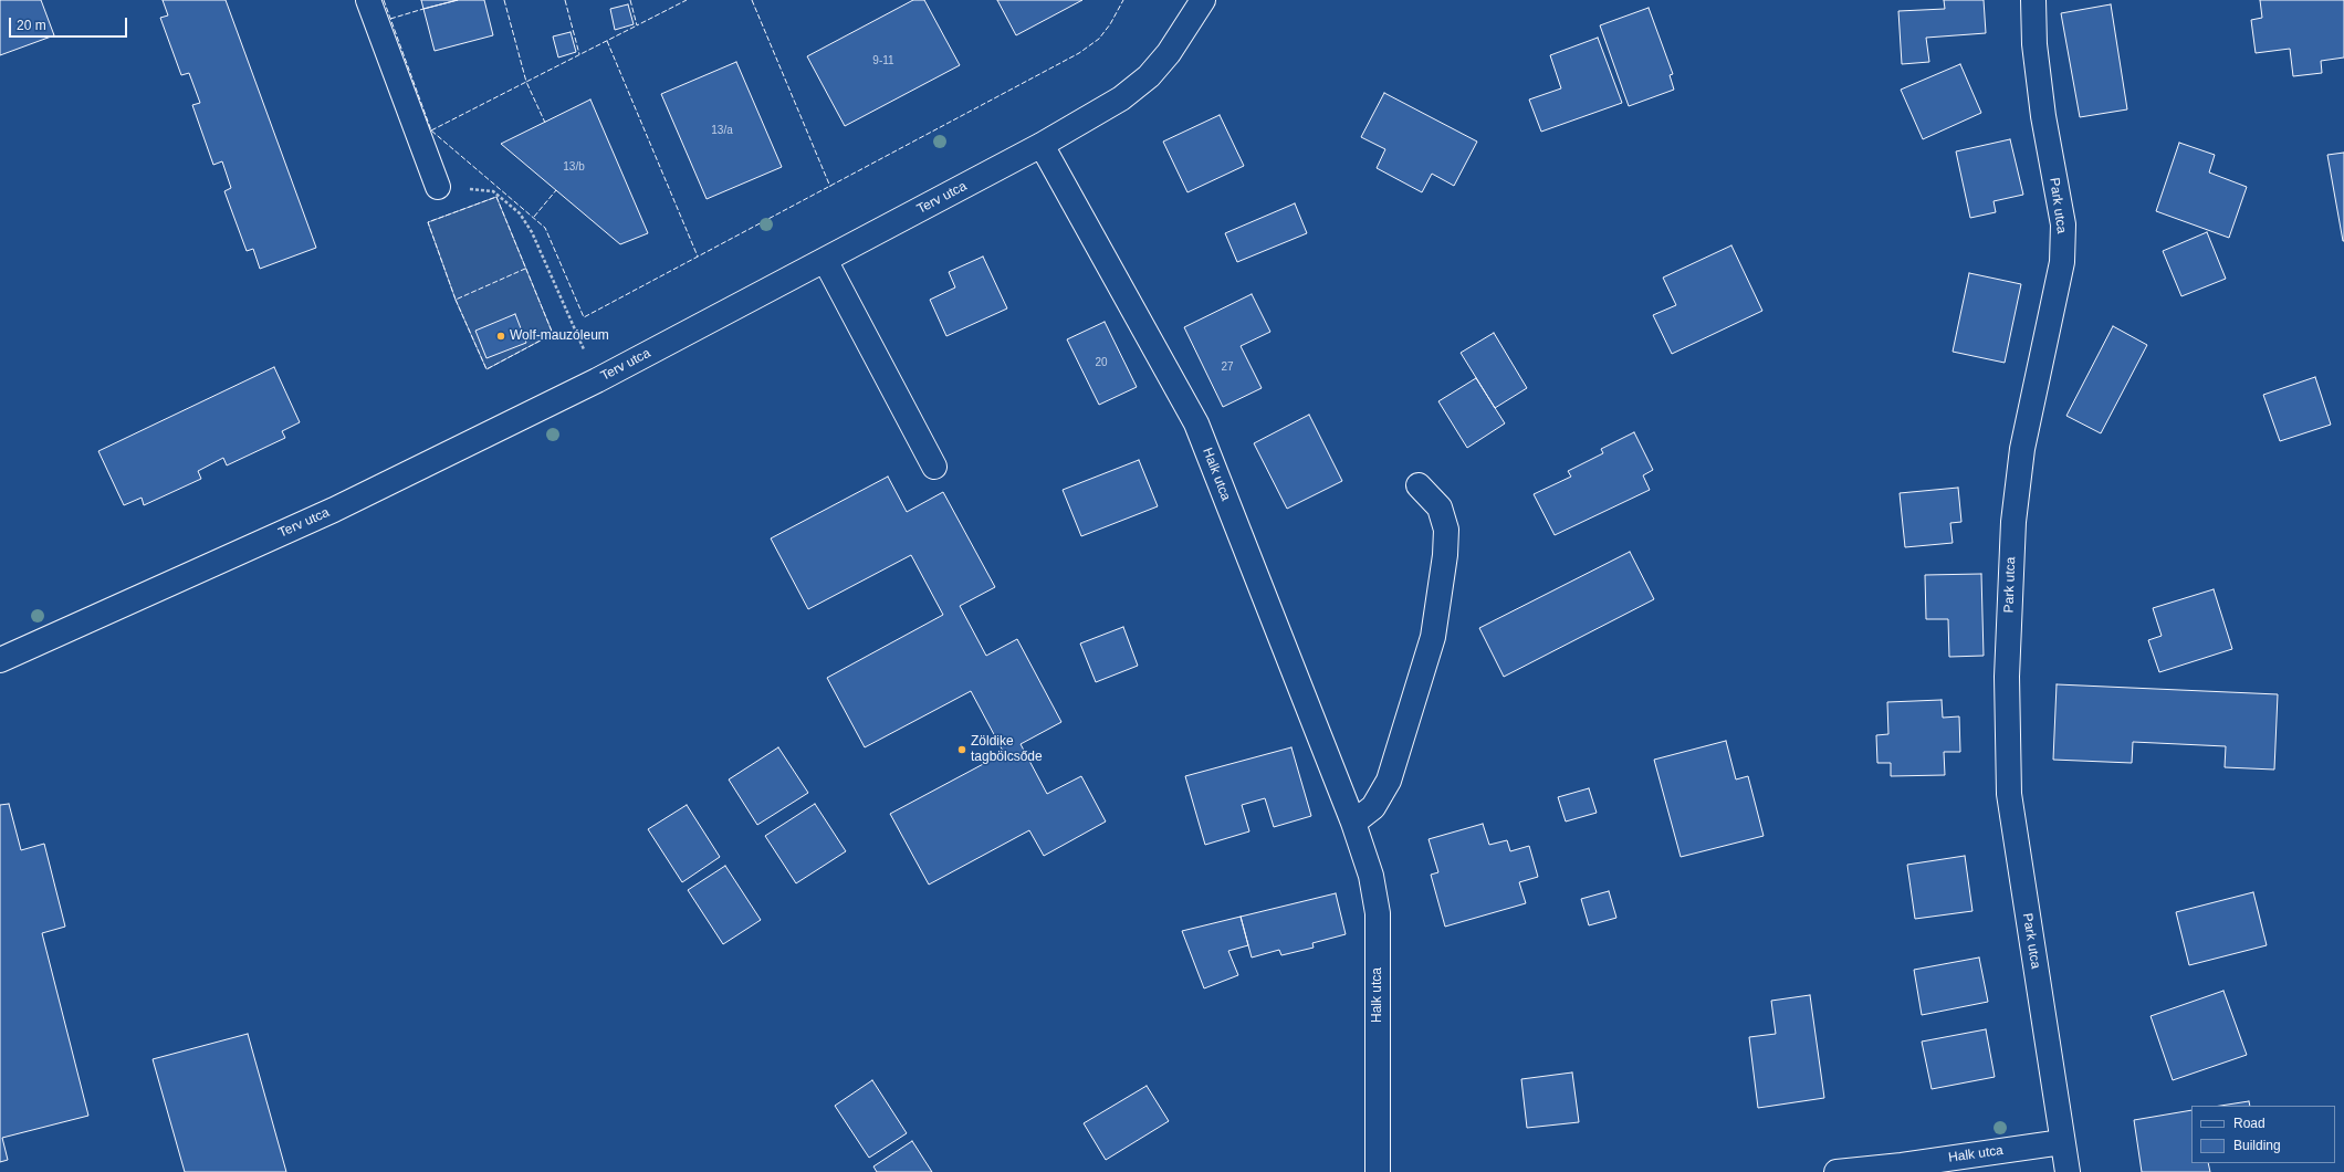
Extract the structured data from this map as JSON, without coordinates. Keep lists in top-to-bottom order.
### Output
{
  "streets": {
    "street": ["Terv utca", "Park utca", "Halk utca"]
  },
  "crossings": [
    ["Terv utca", "Halk utca"],
    ["Park utca", "Halk utca"]
  ],
  "places": ["Wolf-mauzóleum", "Zöldike tagbölcsőde"],
  "house_numbers": [
    "9-11",
    "13/a",
    "13/b",
    "20",
    "27"
  ],
  "legend": ["Road", "Building"],
  "scale_bar": "20 m"
}
